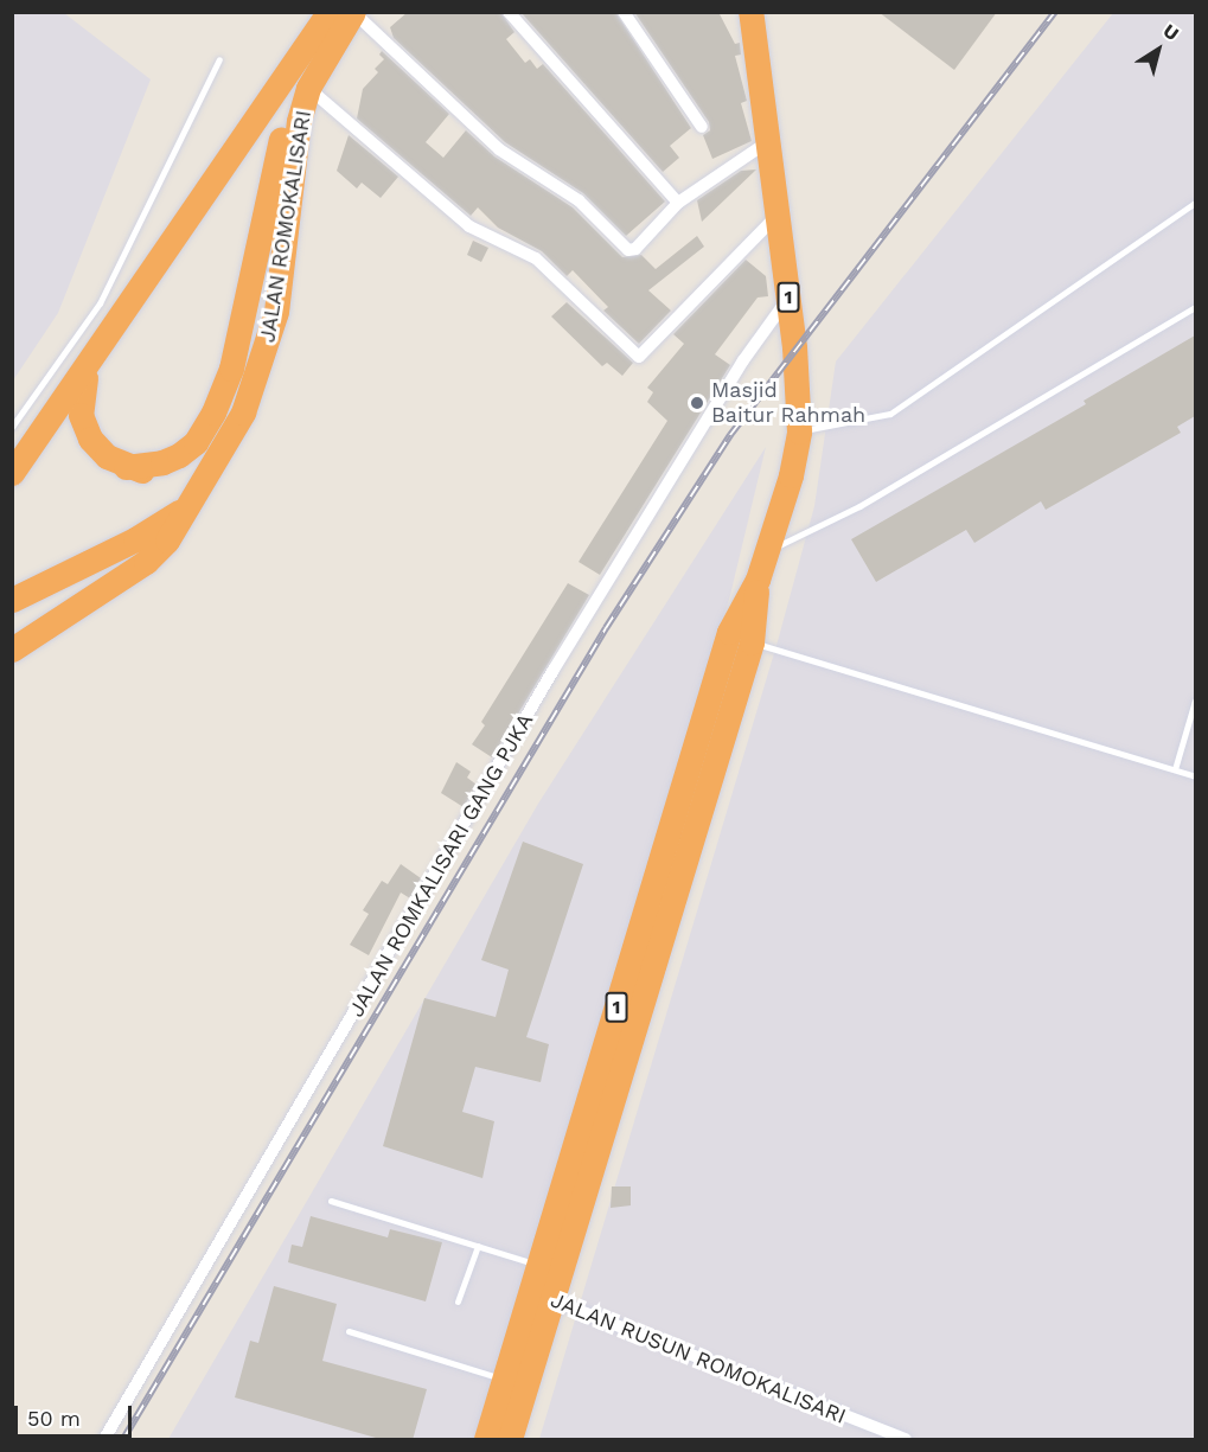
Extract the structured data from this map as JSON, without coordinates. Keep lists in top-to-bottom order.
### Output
{
  "streets": {
    "highway": ["JALAN ROMOKALISARI", "1"],
    "street": ["JALAN ROMKALISARI GANG PJKA", "JALAN RUSUN ROMOKALISARI"]
  },
  "crossings": [
    ["1", "JALAN ROMKALISARI GANG PJKA"],
    ["1", "JALAN RUSUN ROMOKALISARI"]
  ],
  "places": ["Masjid Baitur Rahmah"],
  "scale_bar": "50 m",
  "north": "top right"
}
